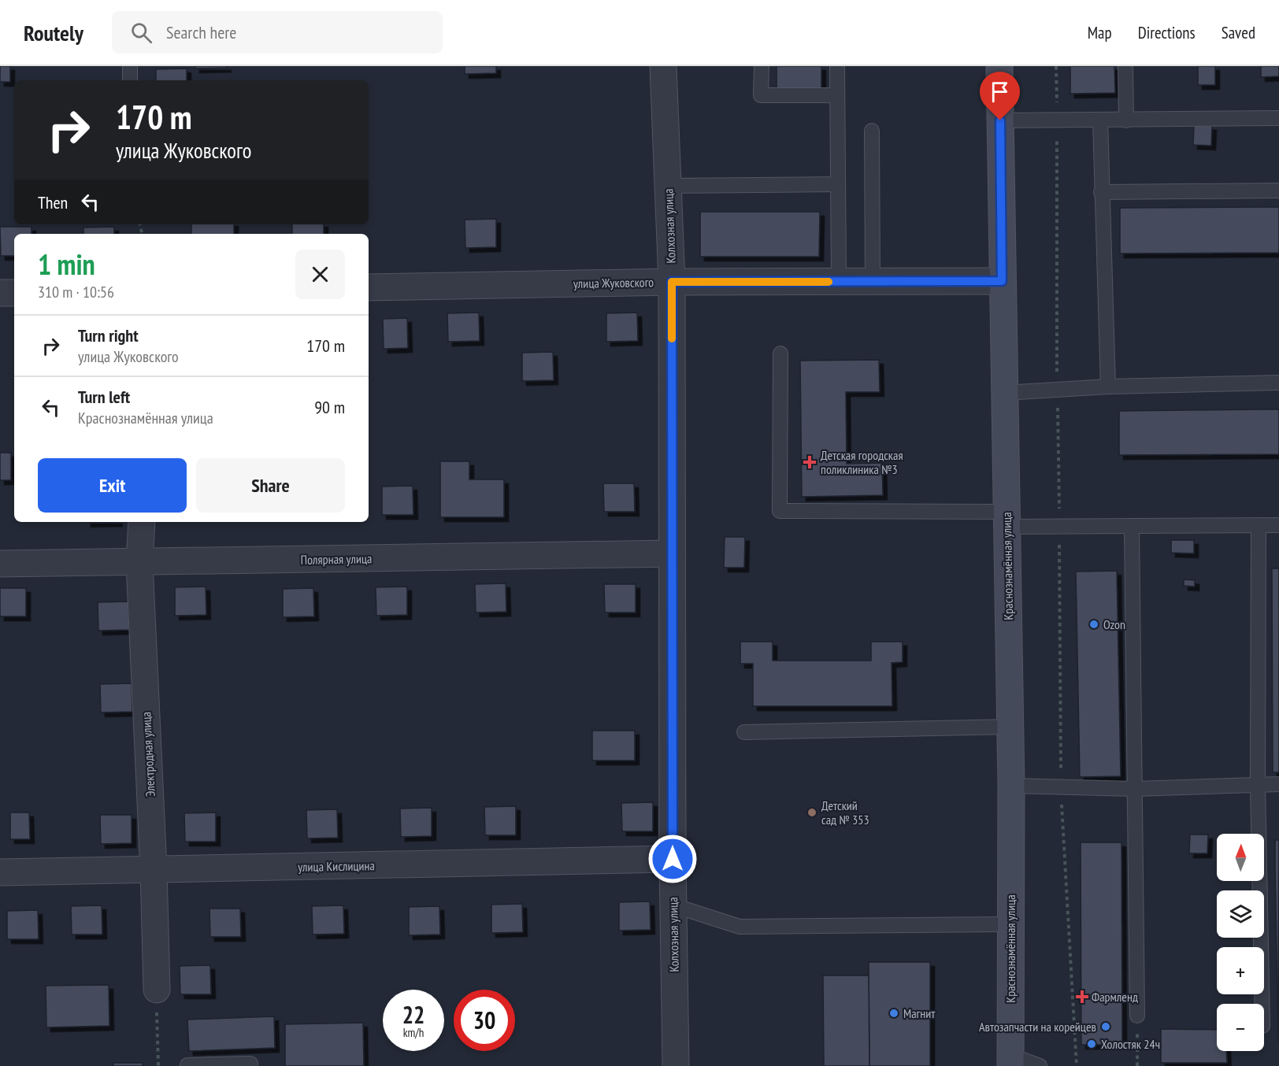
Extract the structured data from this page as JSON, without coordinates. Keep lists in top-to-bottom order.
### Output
{
  "streets": {
    "street": [
      "Колхозная улица",
      "улица Жуковского",
      "Полярная улица",
      "Краснознамённая улица",
      "Электродная улица",
      "улица Кислицина"
    ]
  },
  "crossings": [
    ["Колхозная улица", "улица Жуковского"],
    ["Колхозная улица", "Полярная улица"],
    ["Колхозная улица", "улица Кислицина"],
    ["улица Жуковского", "Краснознамённая улица"],
    ["Полярная улица", "Электродная улица"],
    ["Электродная улица", "улица Кислицина"]
  ],
  "places": {
    "health": ["Детская городская поликлиника №3", "Фармленд"],
    "other": [
      "Ozon",
      "Детский сад № 353",
      "Магнит",
      "Автозапчасти на корейцев",
      "Холостяк 24ч"
    ]
  },
  "north": "top",
  "page": {
    "header": "Routely",
    "search": "Search here",
    "nav": ["Map", "Directions", "Saved"],
    "turn": ["170 m", "улица Жуковского"],
    "then": "Then",
    "heading": ["1 min", "310 m · 10:56"],
    "list": [
      {
        "name": "Turn right",
        "note": "улица Жуковского",
        "value": "170 m"
      },
      {
        "name": "Turn left",
        "note": "Краснознамённая улица",
        "value": "90 m"
      }
    ],
    "buttons": ["Exit", "Share"],
    "map_buttons": ["+", "−"],
    "speed": "22 km/h",
    "limit": "30"
  }
}
